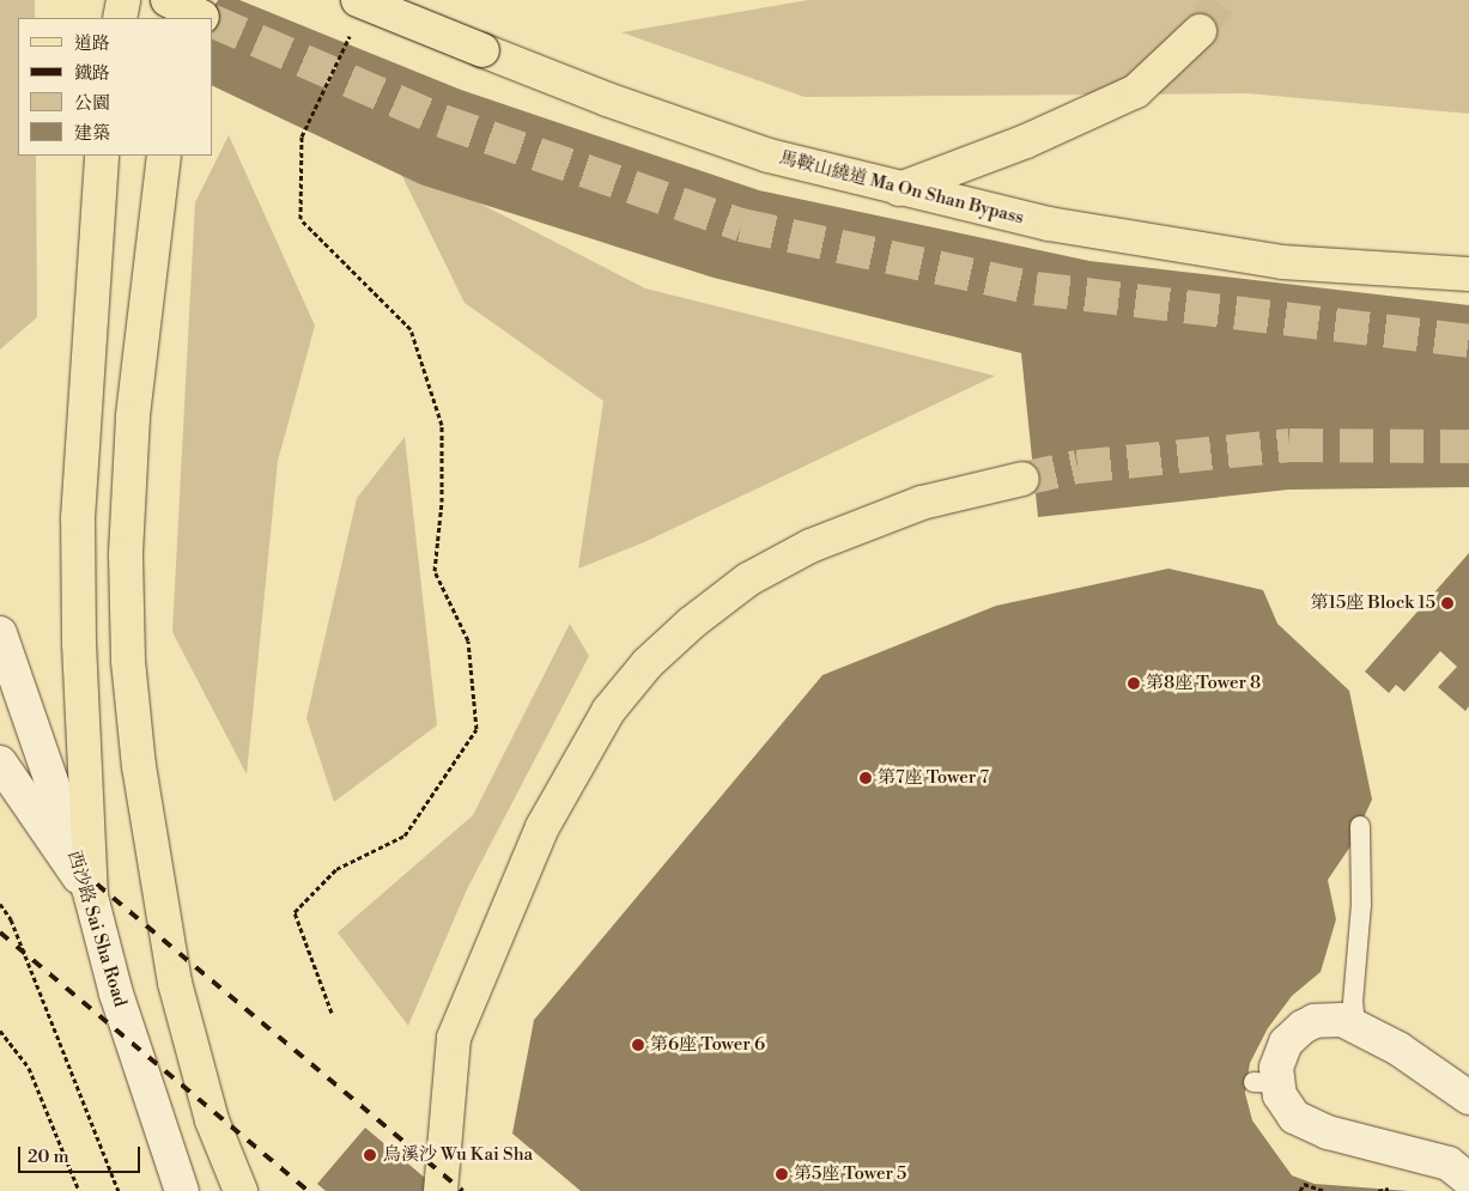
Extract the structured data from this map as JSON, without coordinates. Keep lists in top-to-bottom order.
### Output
{
  "streets": {
    "main road": ["馬鞍山繞道 Ma On Shan Bypass"],
    "street": ["西沙路 Sai Sha Road"]
  },
  "places": [
    "第15座 Block 15",
    "第8座 Tower 8",
    "第7座 Tower 7",
    "第6座 Tower 6",
    "烏溪沙 Wu Kai Sha",
    "第5座 Tower 5"
  ],
  "legend": [
    "道路",
    "鐵路",
    "公園",
    "建築"
  ],
  "scale_bar": "20 m"
}
